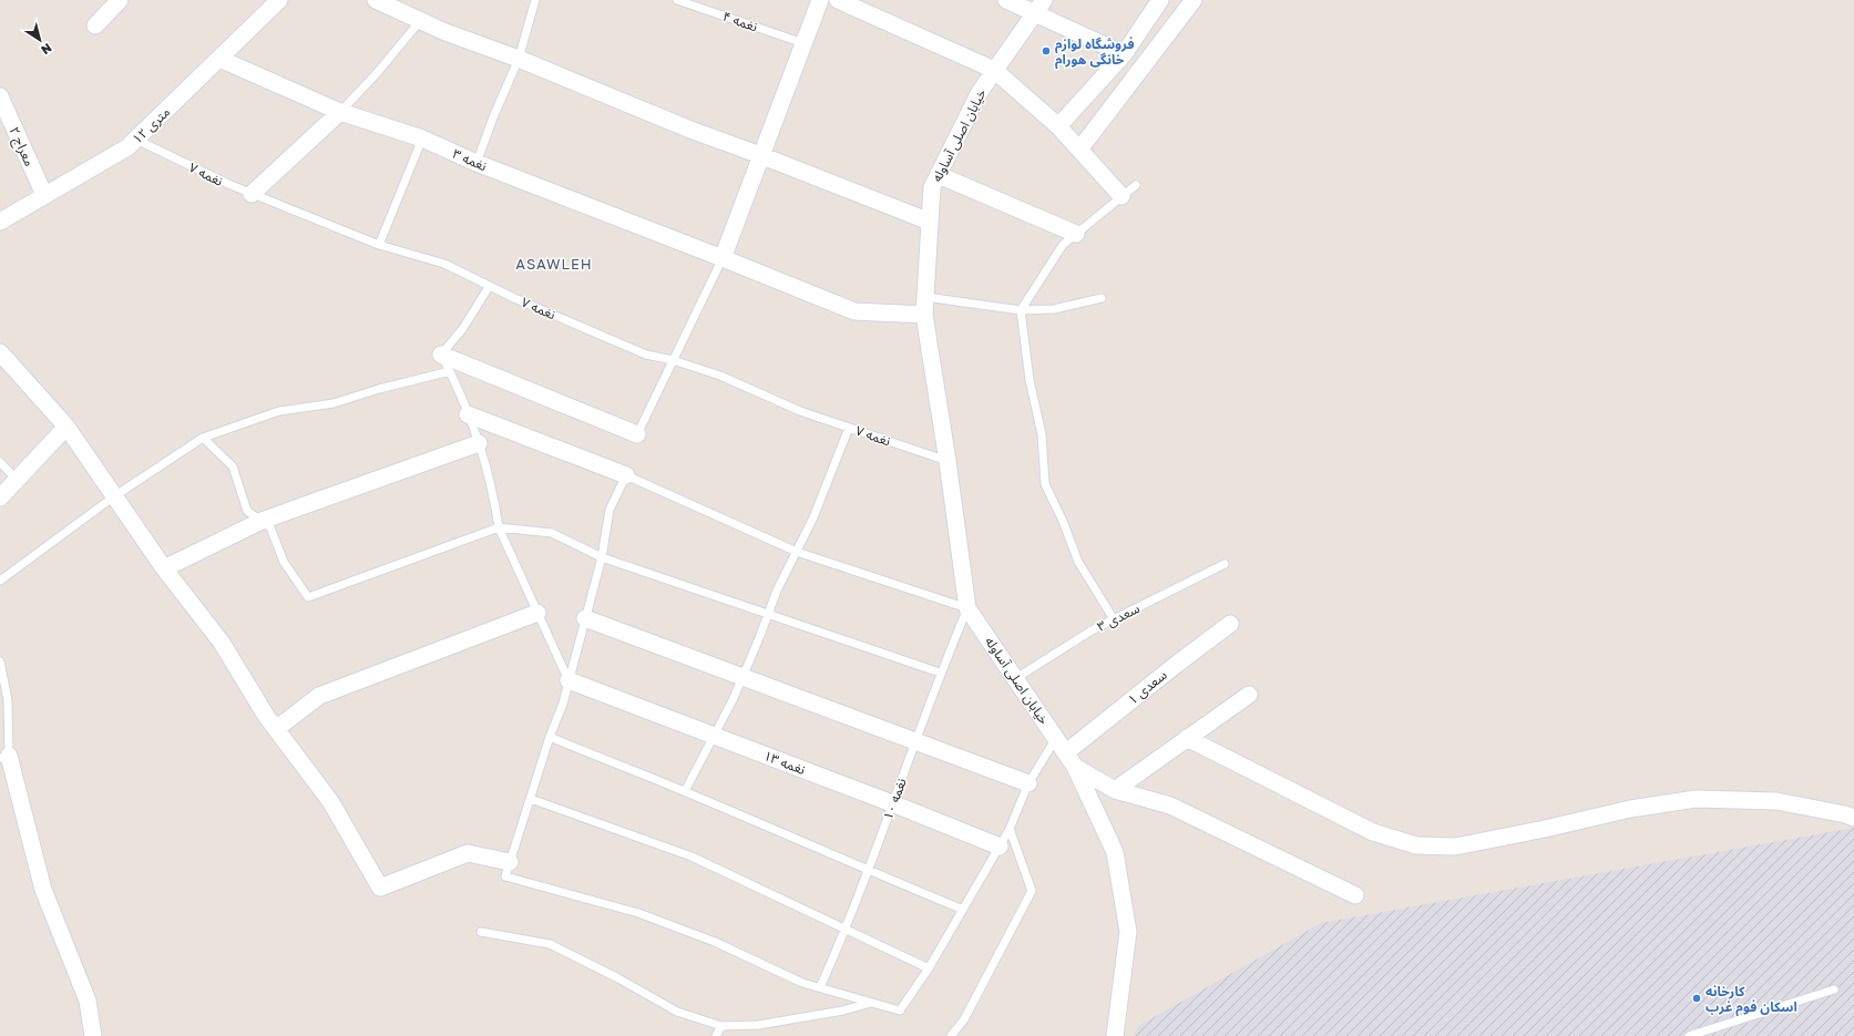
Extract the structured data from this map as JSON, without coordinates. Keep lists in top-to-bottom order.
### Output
{
  "streets": {
    "street": [
      "۱۲ متری",
      "خیابان اصلی آساوله",
      "معراج ۲",
      "نغمه ۳",
      "سعدی ۱",
      "نغمه ۱۳"
    ],
    "lane": [
      "نغمه ۴",
      "نغمه ۷",
      "سعدی ۳",
      "نغمه ۱۰"
    ]
  },
  "crossings": [
    ["۱۲ متری", "معراج ۲"],
    ["۱۲ متری", "نغمه ۳"],
    ["۱۲ متری", "نغمه ۷"],
    ["خیابان اصلی آساوله", "نغمه ۷"],
    ["خیابان اصلی آساوله", "سعدی ۳"],
    ["خیابان اصلی آساوله", "سعدی ۱"],
    ["خیابان اصلی آساوله", "نغمه ۱۰"],
    ["نغمه ۱۳", "نغمه ۱۰"]
  ],
  "districts": ["ASAWLEH"],
  "places": ["فروشگاه لوازم خانگی هورام", "کارخانه اسکان فوم غرب"],
  "north": "bottom right"
}
